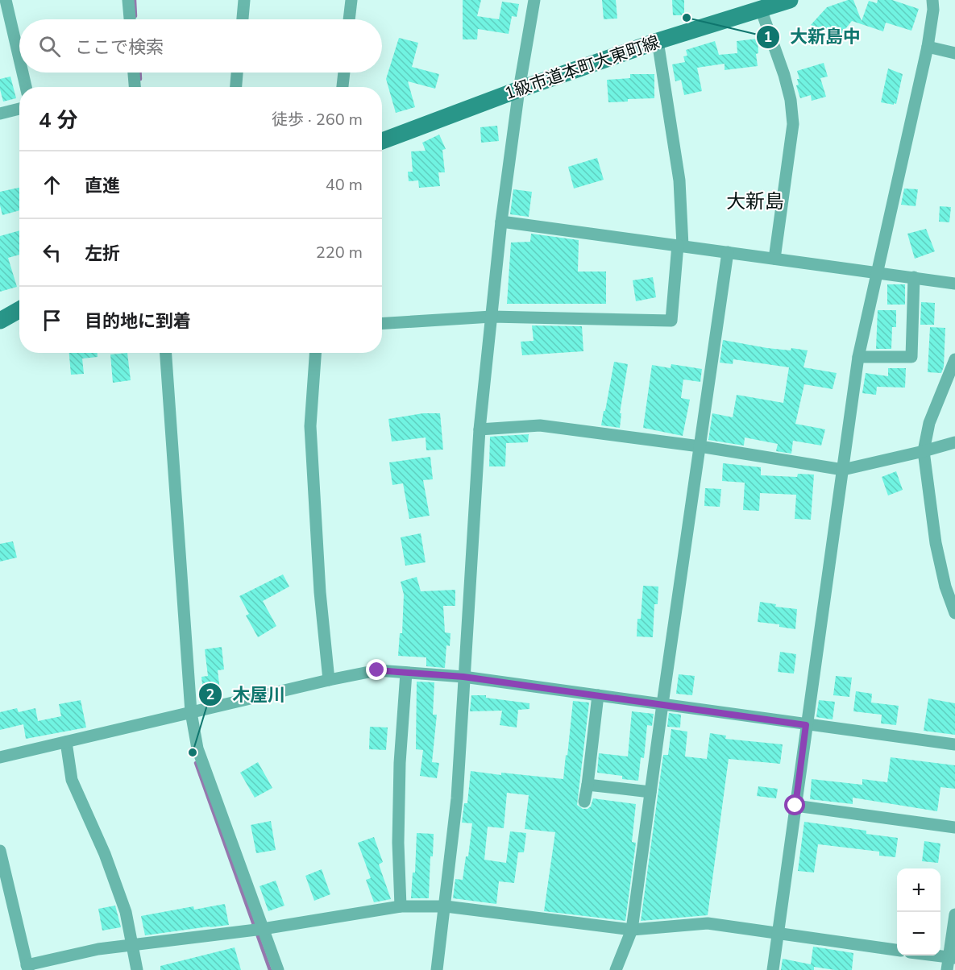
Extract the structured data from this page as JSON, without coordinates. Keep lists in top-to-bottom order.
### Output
{
  "streets": {
    "street": ["1級市道本町大東町線"]
  },
  "districts": ["大新島"],
  "places": ["大新島中", "木屋川"],
  "page": {
    "search": "ここで検索",
    "heading": ["4 分", "徒歩 · 260 m"],
    "list": [
      ["直進", "40 m"],
      ["左折", "220 m"],
      "目的地に到着"
    ],
    "map_buttons": ["+", "−"]
  }
}
